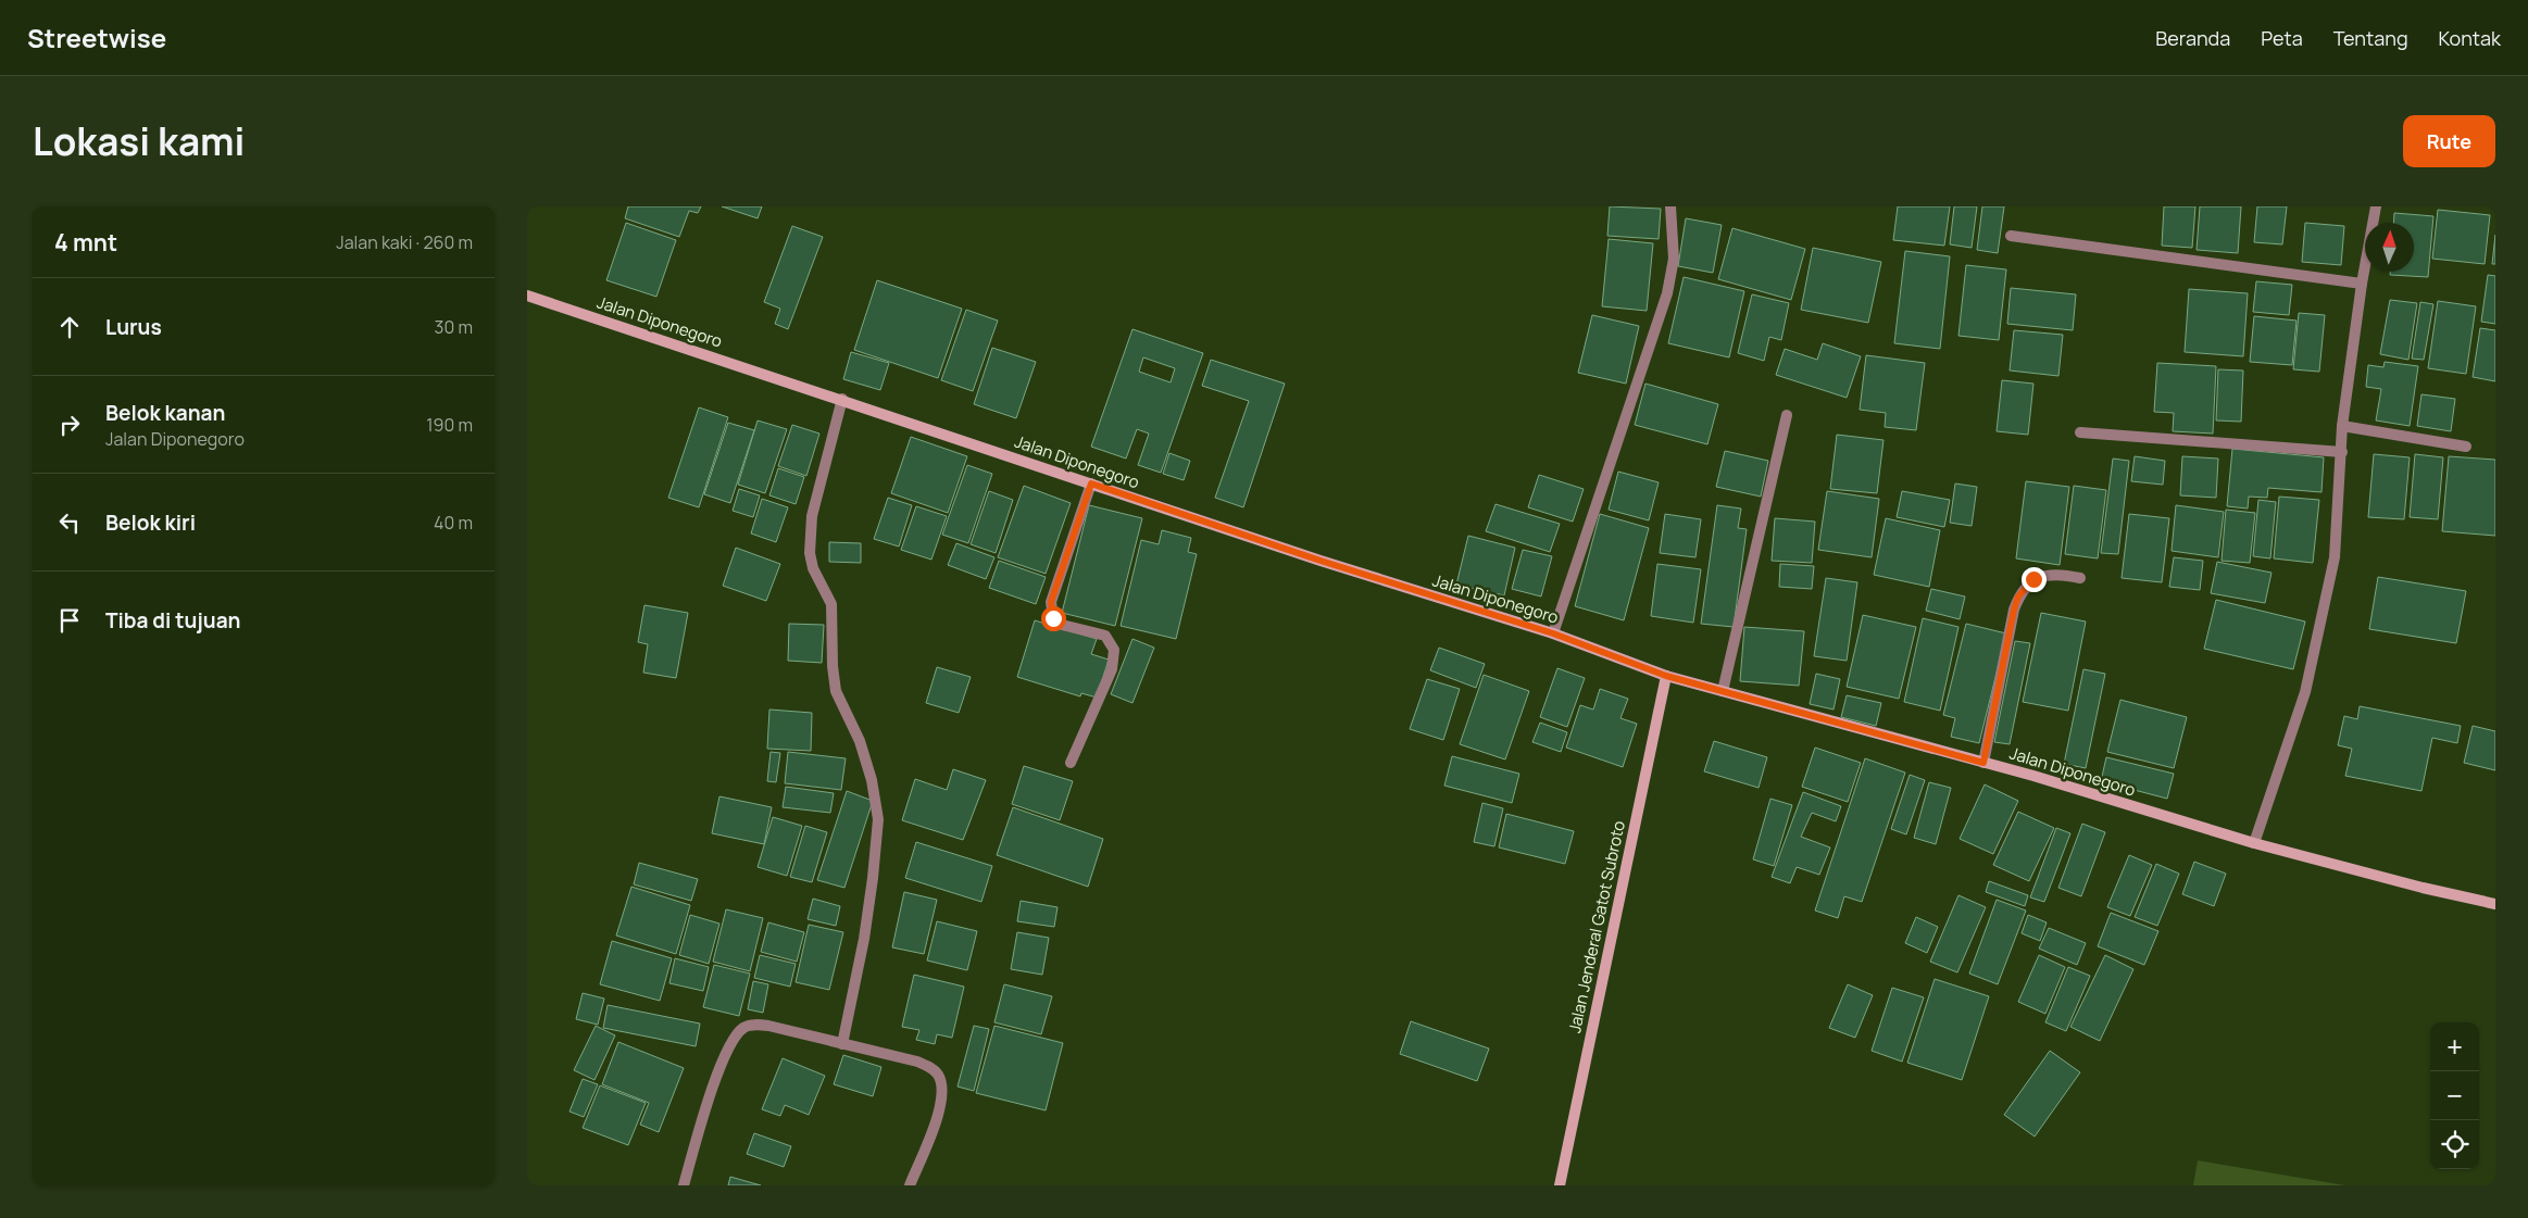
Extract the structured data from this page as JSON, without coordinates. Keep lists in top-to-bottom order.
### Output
{
  "streets": {
    "main road": ["Jalan Diponegoro", "Jalan Jenderal Gatot Subroto"]
  },
  "crossings": [
    ["Jalan Diponegoro", "Jalan Jenderal Gatot Subroto"]
  ],
  "north": "top",
  "page": {
    "header": "Streetwise",
    "nav": [
      "Beranda",
      "Peta",
      "Tentang",
      "Kontak"
    ],
    "title": "Lokasi kami",
    "buttons": "Rute",
    "heading": ["4 mnt", "Jalan kaki · 260 m"],
    "list": [
      ["Lurus", "30 m"],
      ["Belok kanan", "Jalan Diponegoro", "190 m"],
      ["Belok kiri", "40 m"],
      "Tiba di tujuan"
    ],
    "map_buttons": ["+", "−"]
  }
}
